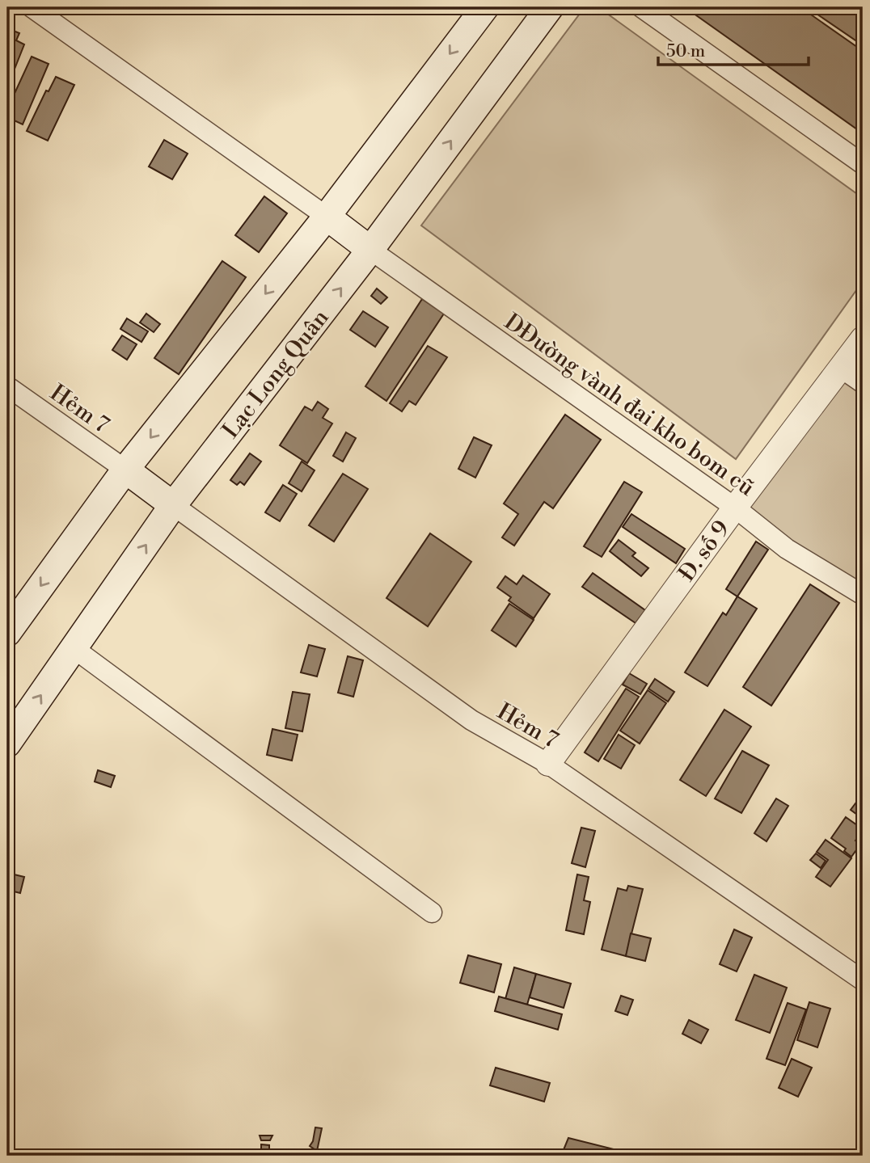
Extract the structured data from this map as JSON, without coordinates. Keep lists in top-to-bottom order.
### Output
{
  "streets": {
    "main road": ["Lạc Long Quân"],
    "street": ["DĐường vành đai kho bom cũ", "Hẻm 7", "Đ. số 9"]
  },
  "crossings": [
    ["Lạc Long Quân", "DĐường vành đai kho bom cũ"],
    ["Lạc Long Quân", "Hẻm 7"],
    ["DĐường vành đai kho bom cũ", "Đ. số 9"],
    ["Hẻm 7", "Đ. số 9"]
  ],
  "scale_bar": "50 m"
}
